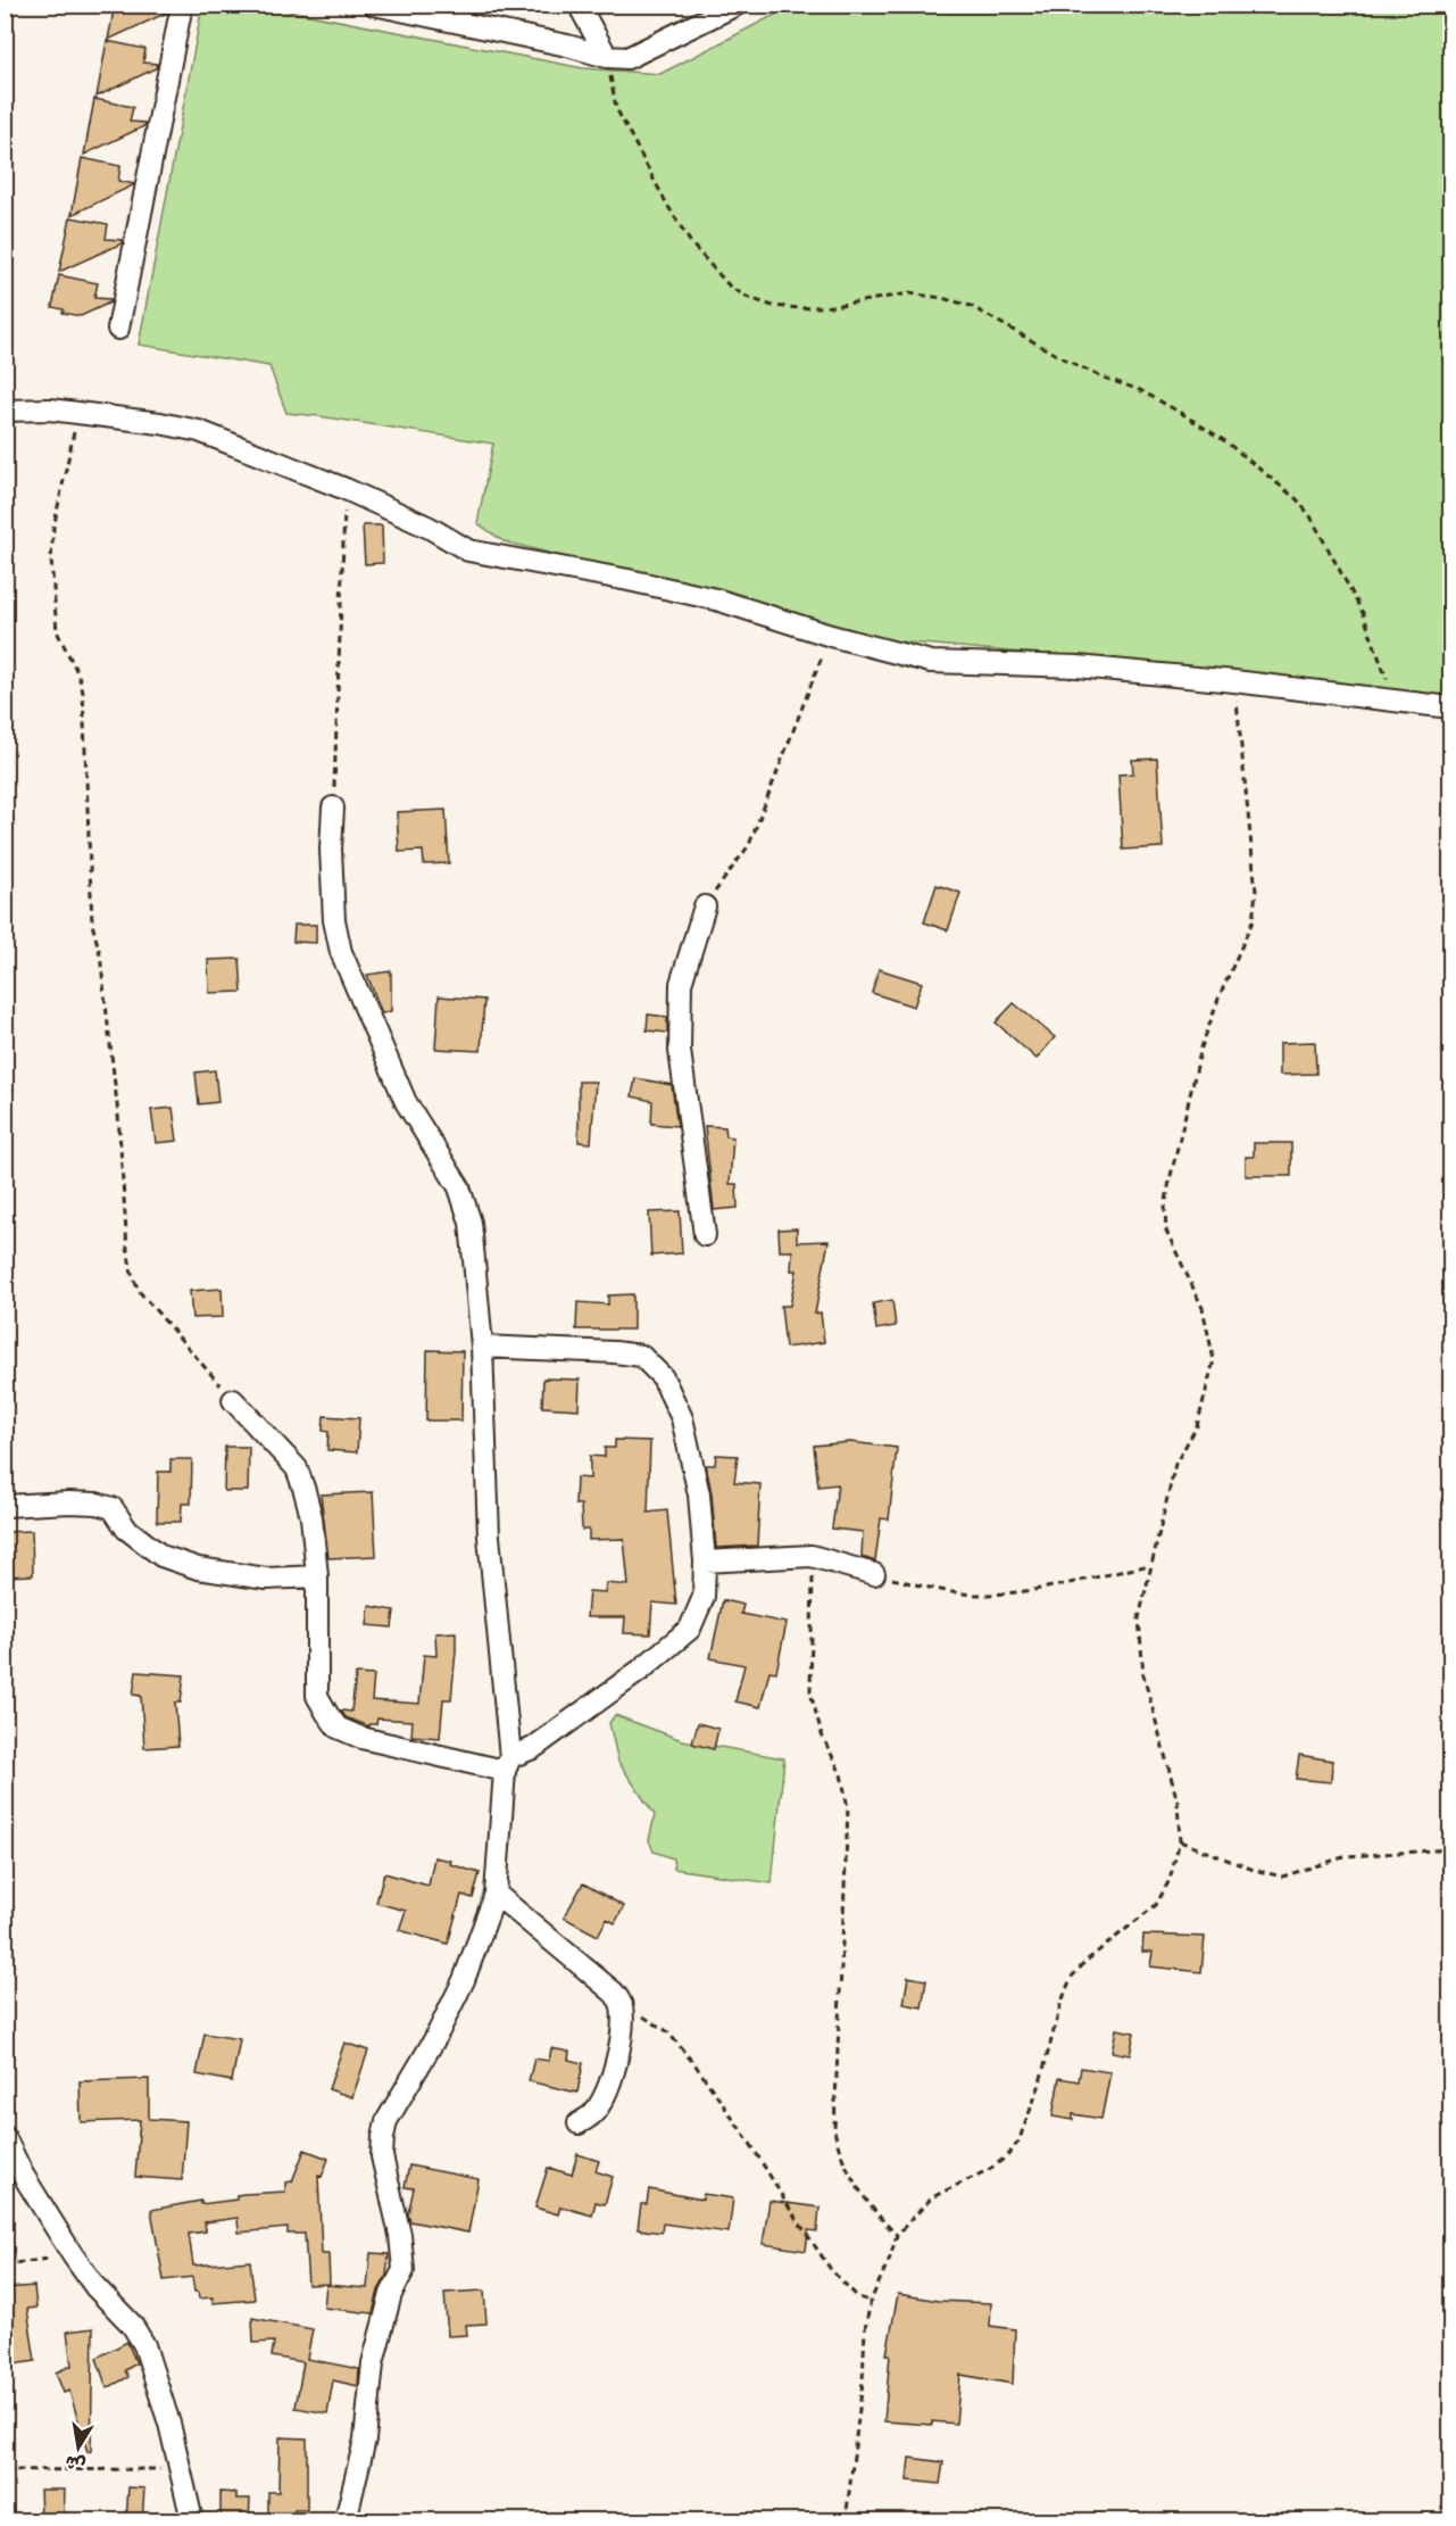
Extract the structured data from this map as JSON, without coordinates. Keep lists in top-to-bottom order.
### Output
{
  "north": "bottom"
}
